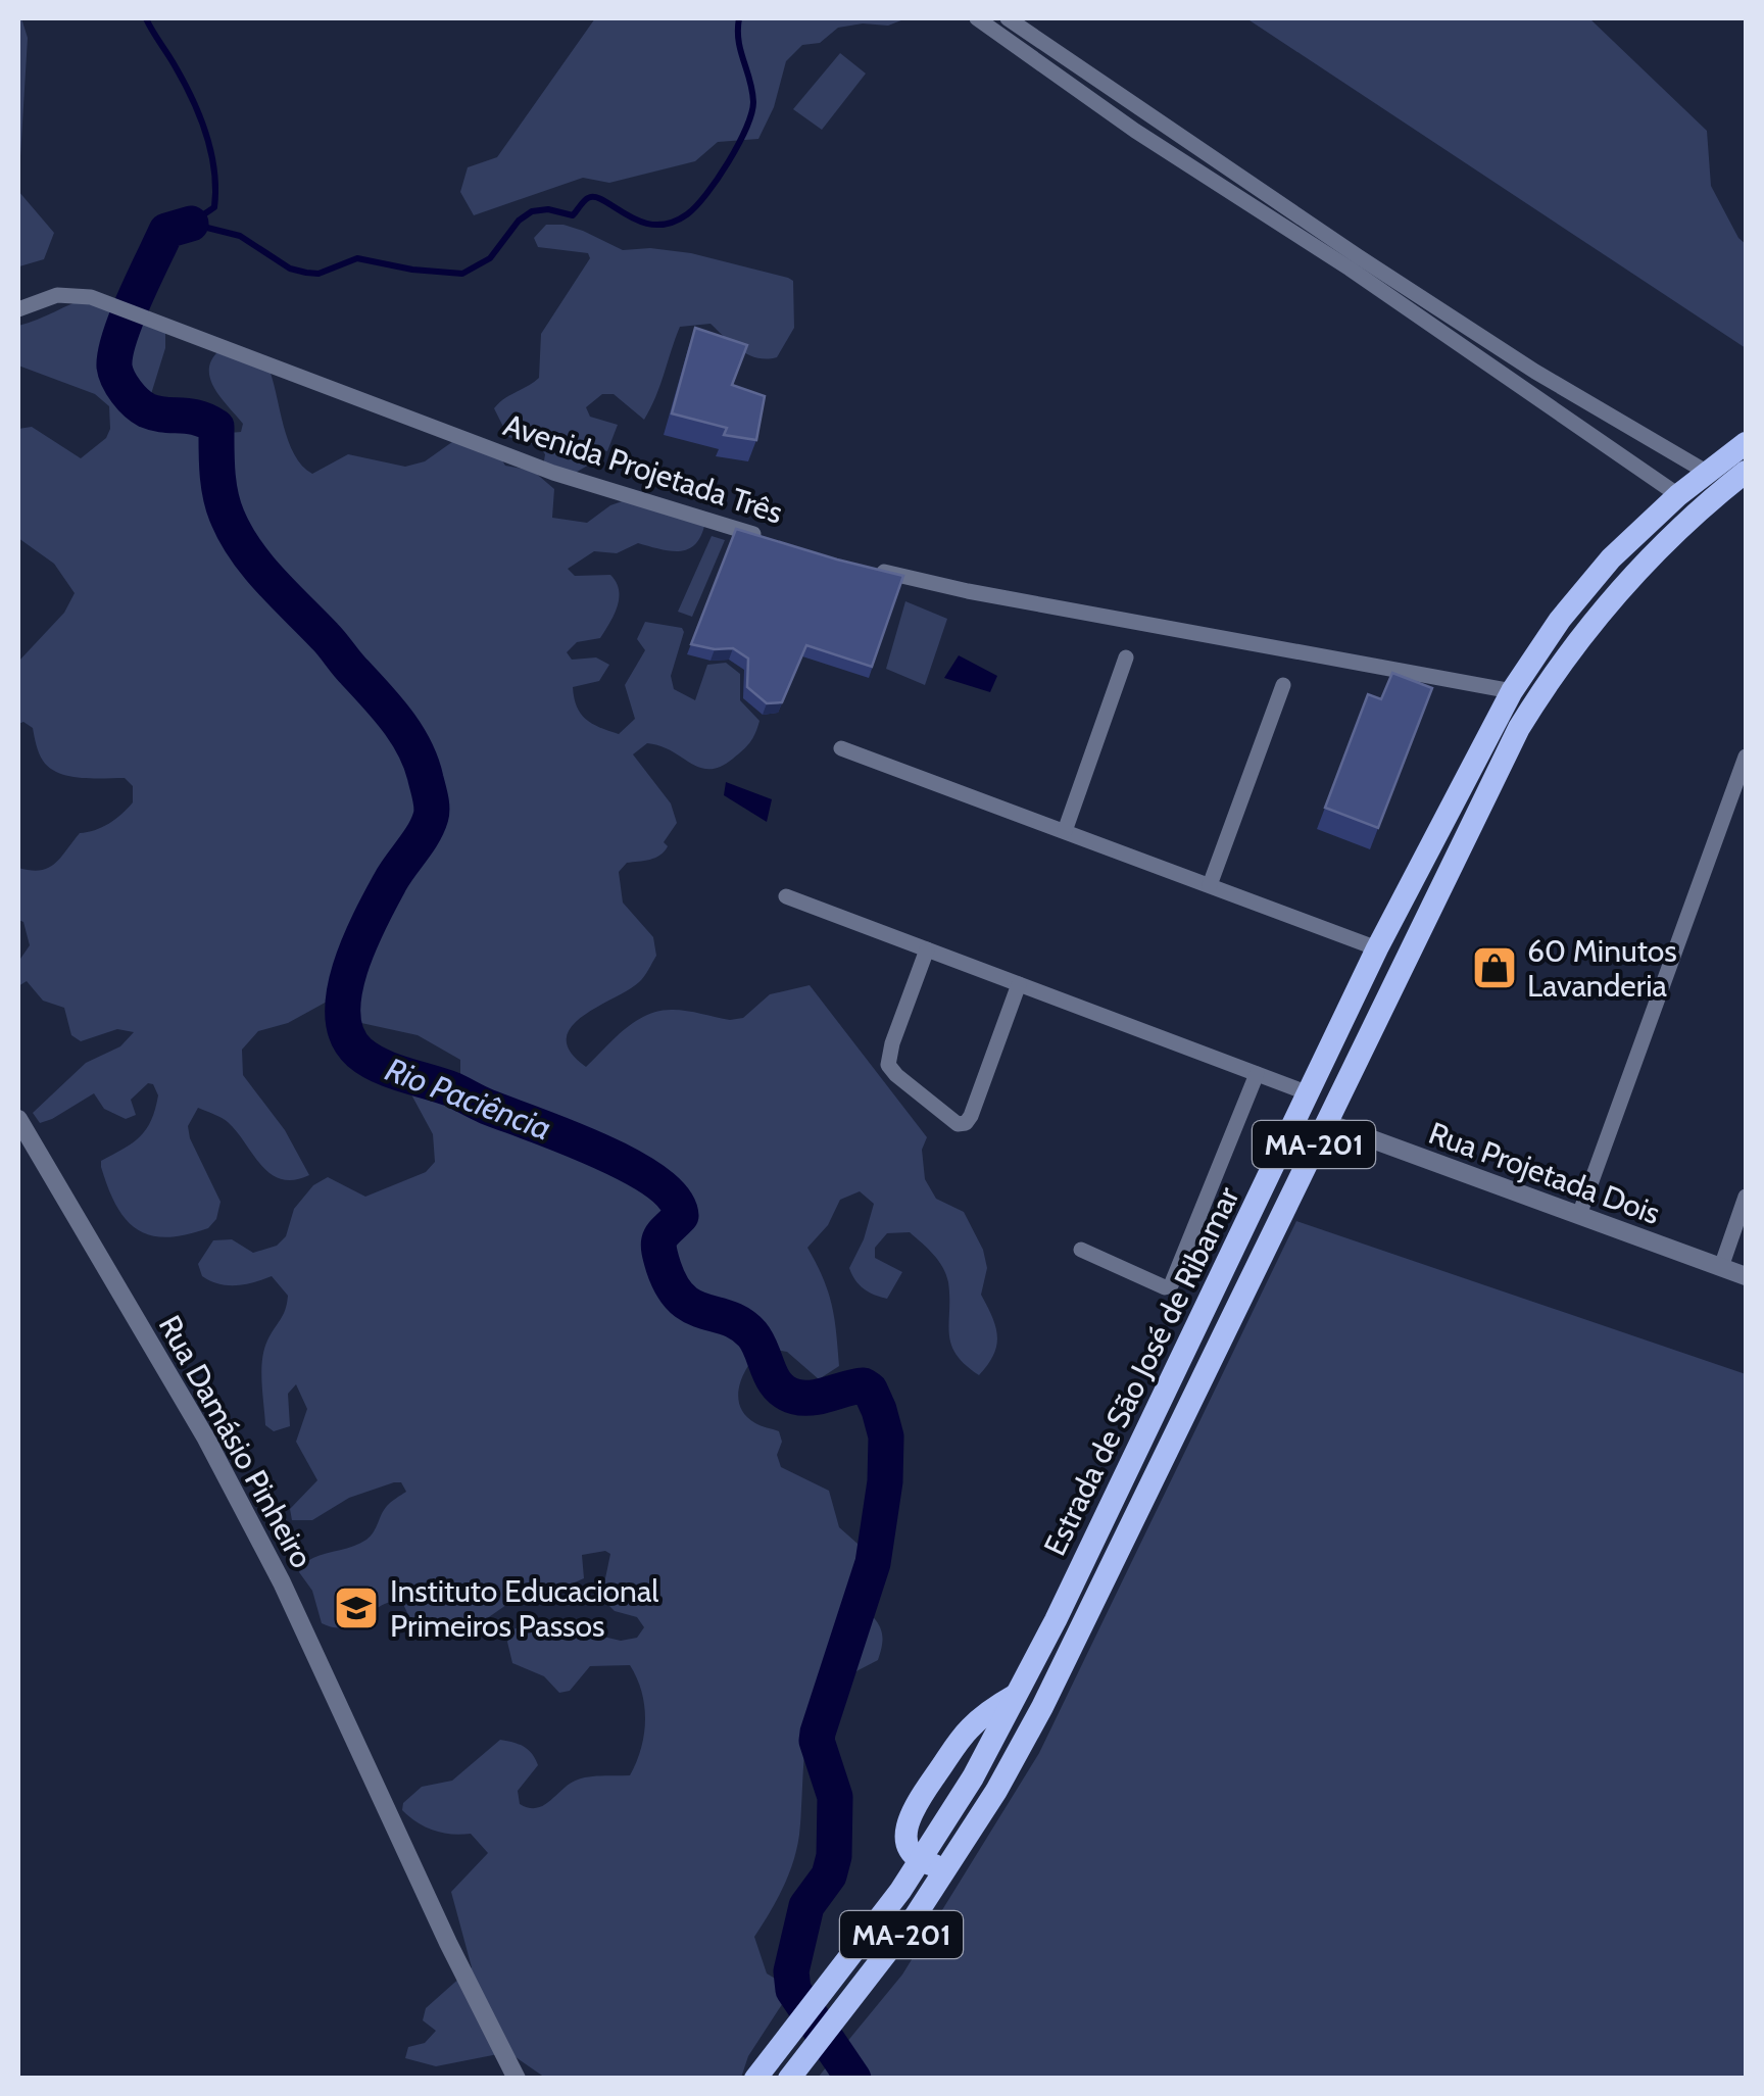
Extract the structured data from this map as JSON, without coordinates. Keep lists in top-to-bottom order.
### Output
{
  "streets": {
    "main road": ["MA-201", "Estrada de São José de Ribamar"],
    "street": ["Avenida Projetada Três", "Rua Projetada Dois", "Rua Damásio Pinheiro"]
  },
  "crossings": [
    ["Rua Projetada Dois", "Estrada de São José de Ribamar"]
  ],
  "water": ["Rio Paciência"],
  "places": {
    "shop": ["60 Minutos Lavanderia"],
    "school or university": ["Instituto Educacional Primeiros Passos"]
  }
}
